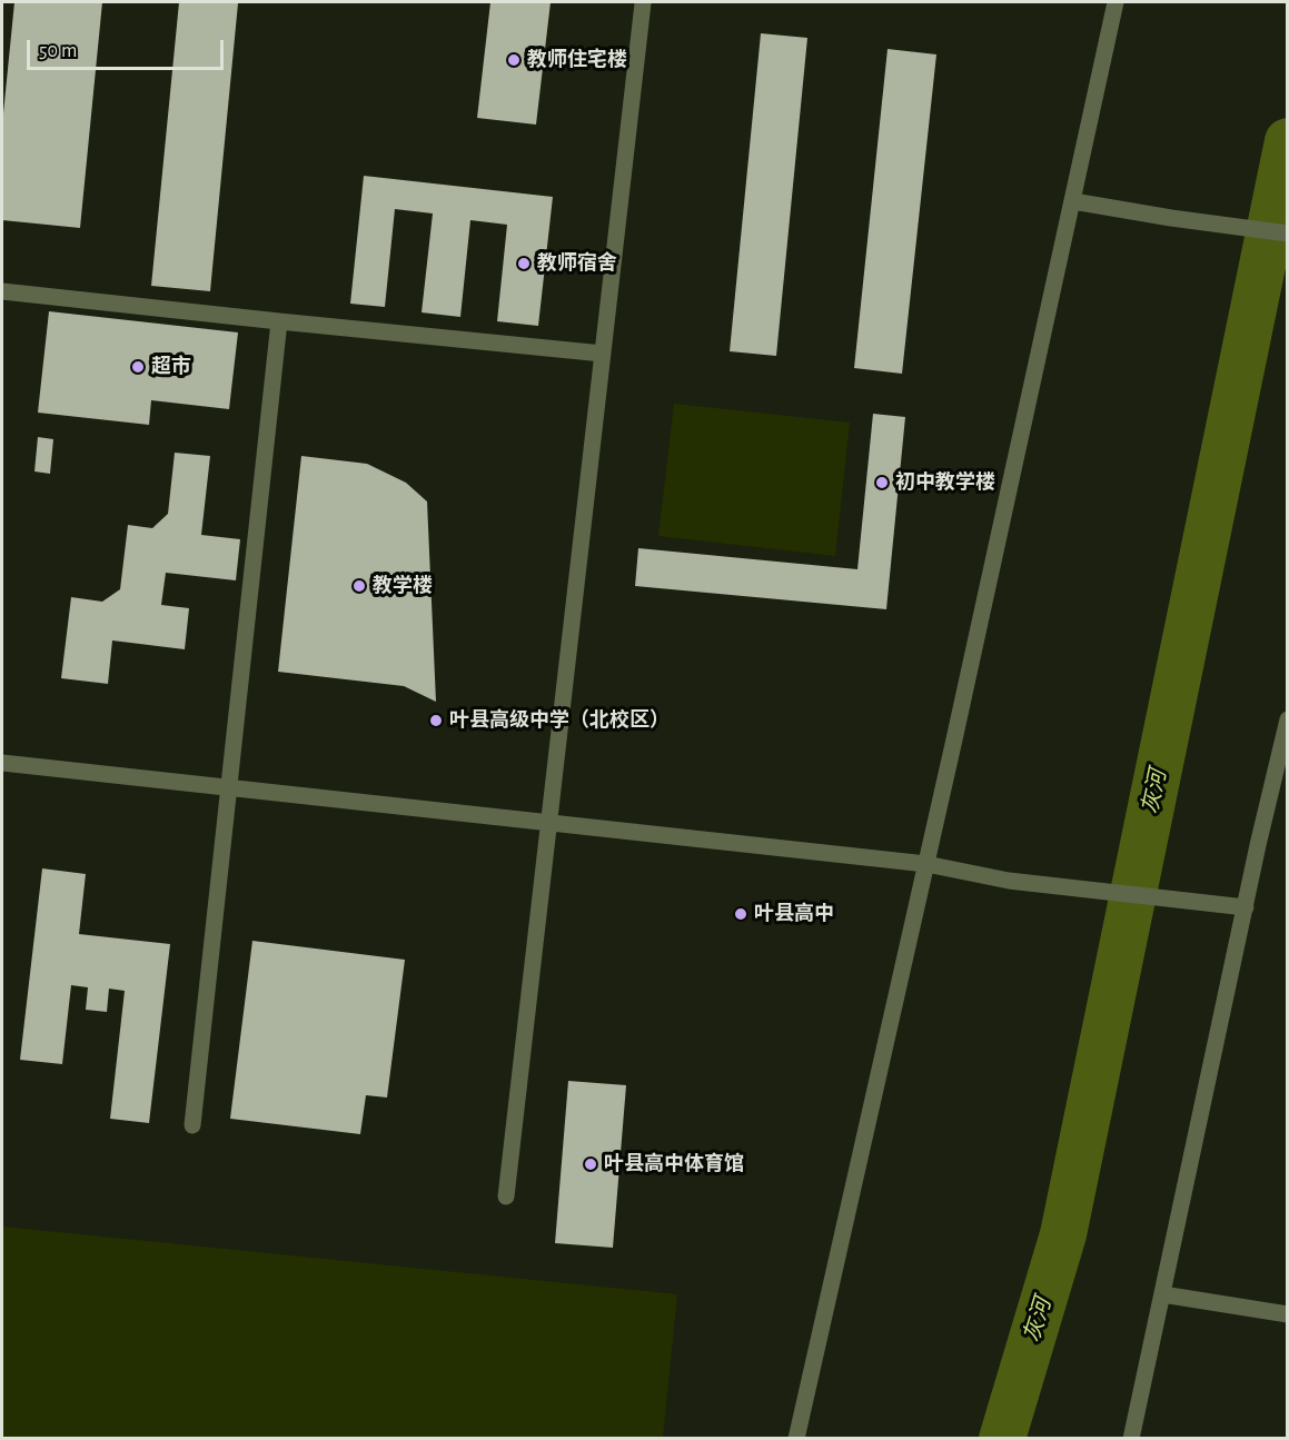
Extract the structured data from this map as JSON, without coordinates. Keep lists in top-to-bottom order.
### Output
{
  "water": ["灰河"],
  "places": [
    "教师住宅楼",
    "教师宿舍",
    "超市",
    "初中教学楼",
    "教学楼",
    "叶县高级中学（北校区）",
    "叶县高中",
    "叶县高中体育馆"
  ],
  "scale_bar": "50 m"
}
